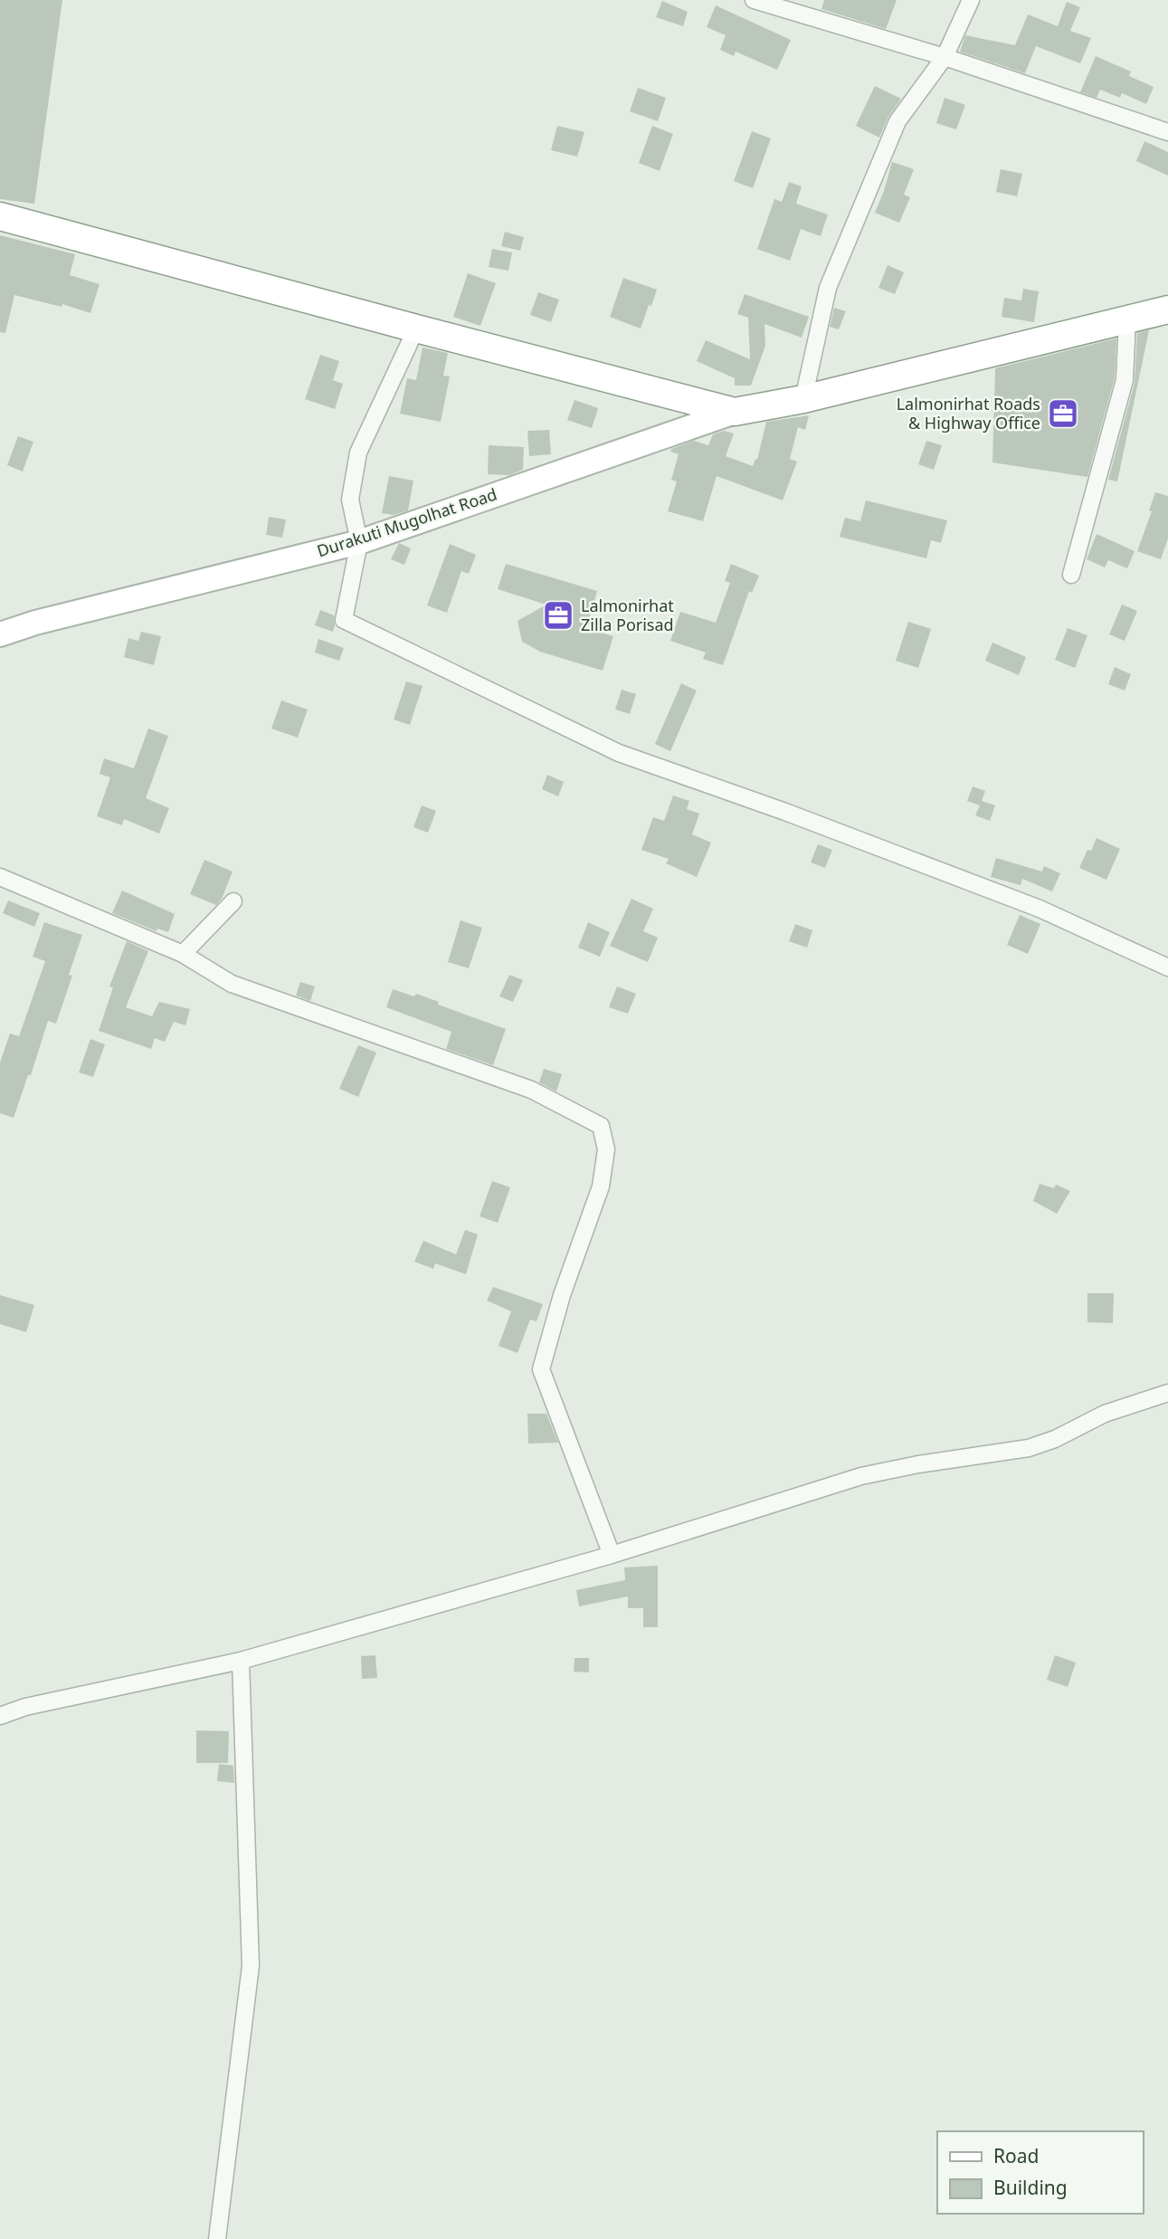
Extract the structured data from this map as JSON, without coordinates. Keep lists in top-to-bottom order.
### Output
{
  "streets": {
    "main road": ["Durakuti Mugolhat Road"]
  },
  "places": {
    "office": ["Lalmonirhat Roads & Highway Office", "Lalmonirhat Zilla Porisad"]
  },
  "legend": ["Road", "Building"]
}
